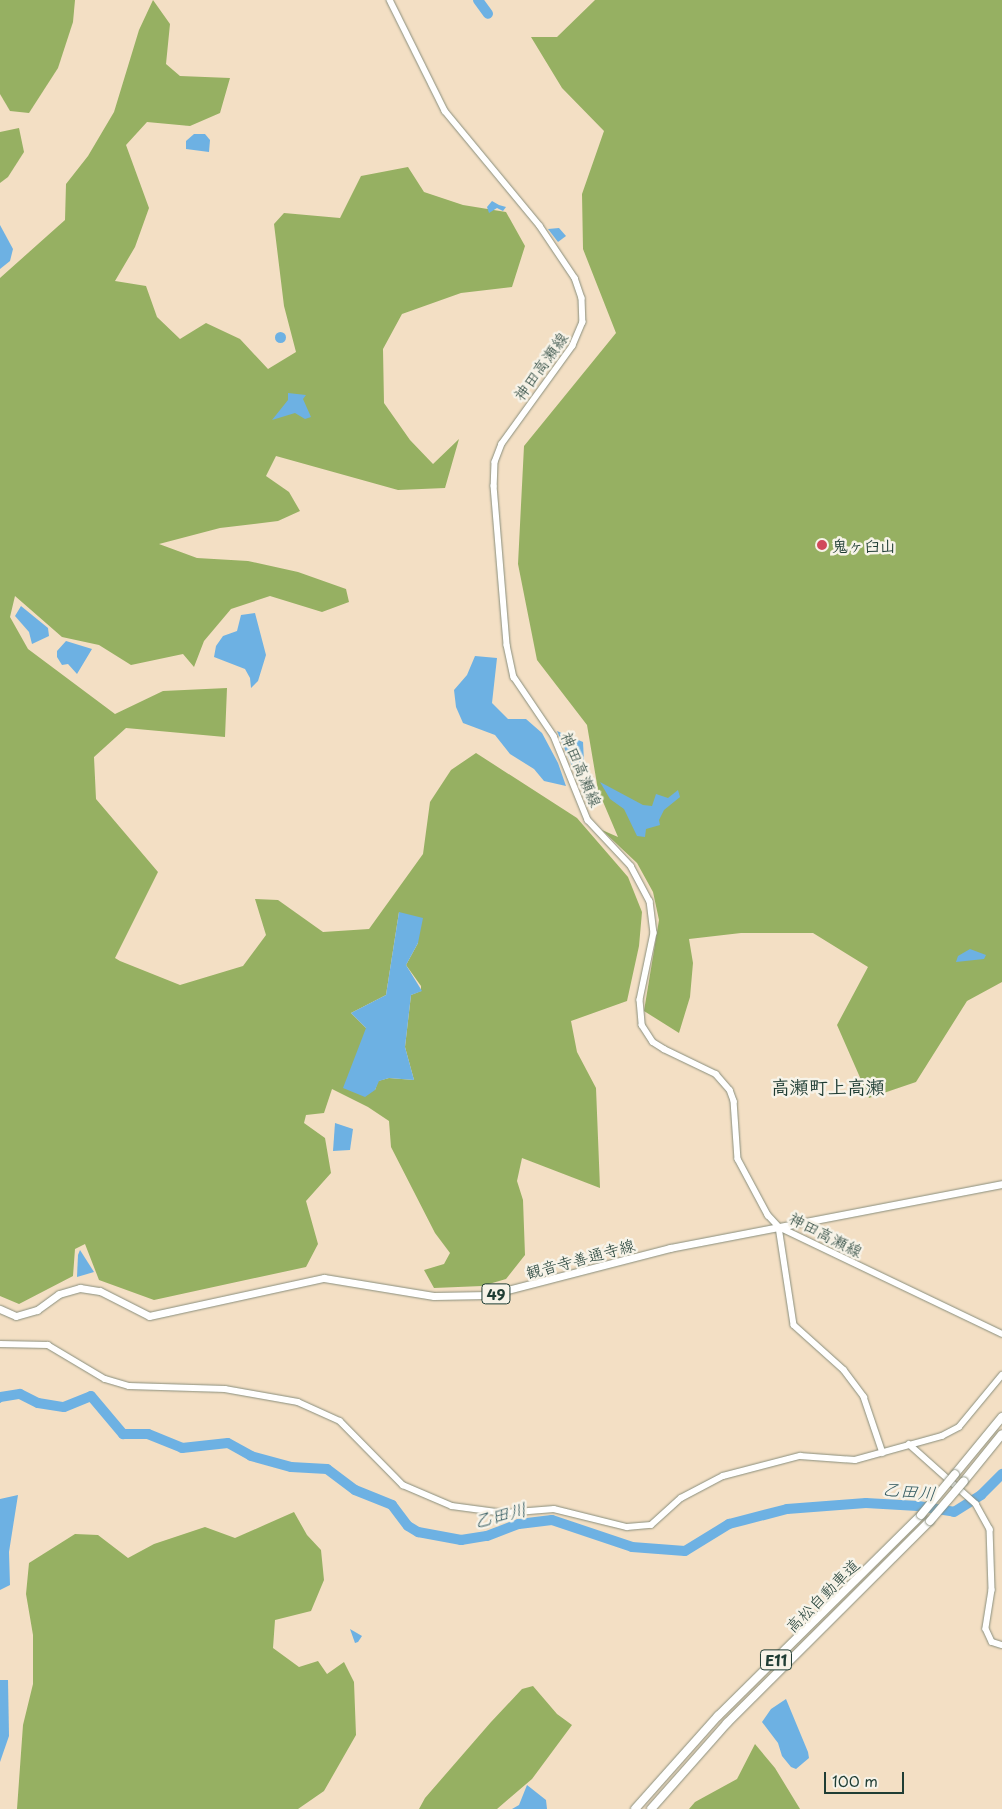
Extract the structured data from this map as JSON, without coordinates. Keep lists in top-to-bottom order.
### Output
{
  "streets": {
    "highway": ["高松自動車道", "E11"],
    "main road": ["神田高瀬線", "観音寺善通寺線", "49"]
  },
  "crossings": [
    ["神田高瀬線", "観音寺善通寺線"]
  ],
  "districts": ["高瀬町上高瀬"],
  "water": ["乙田川"],
  "places": ["鬼ヶ臼山"],
  "scale_bar": "100 m"
}
